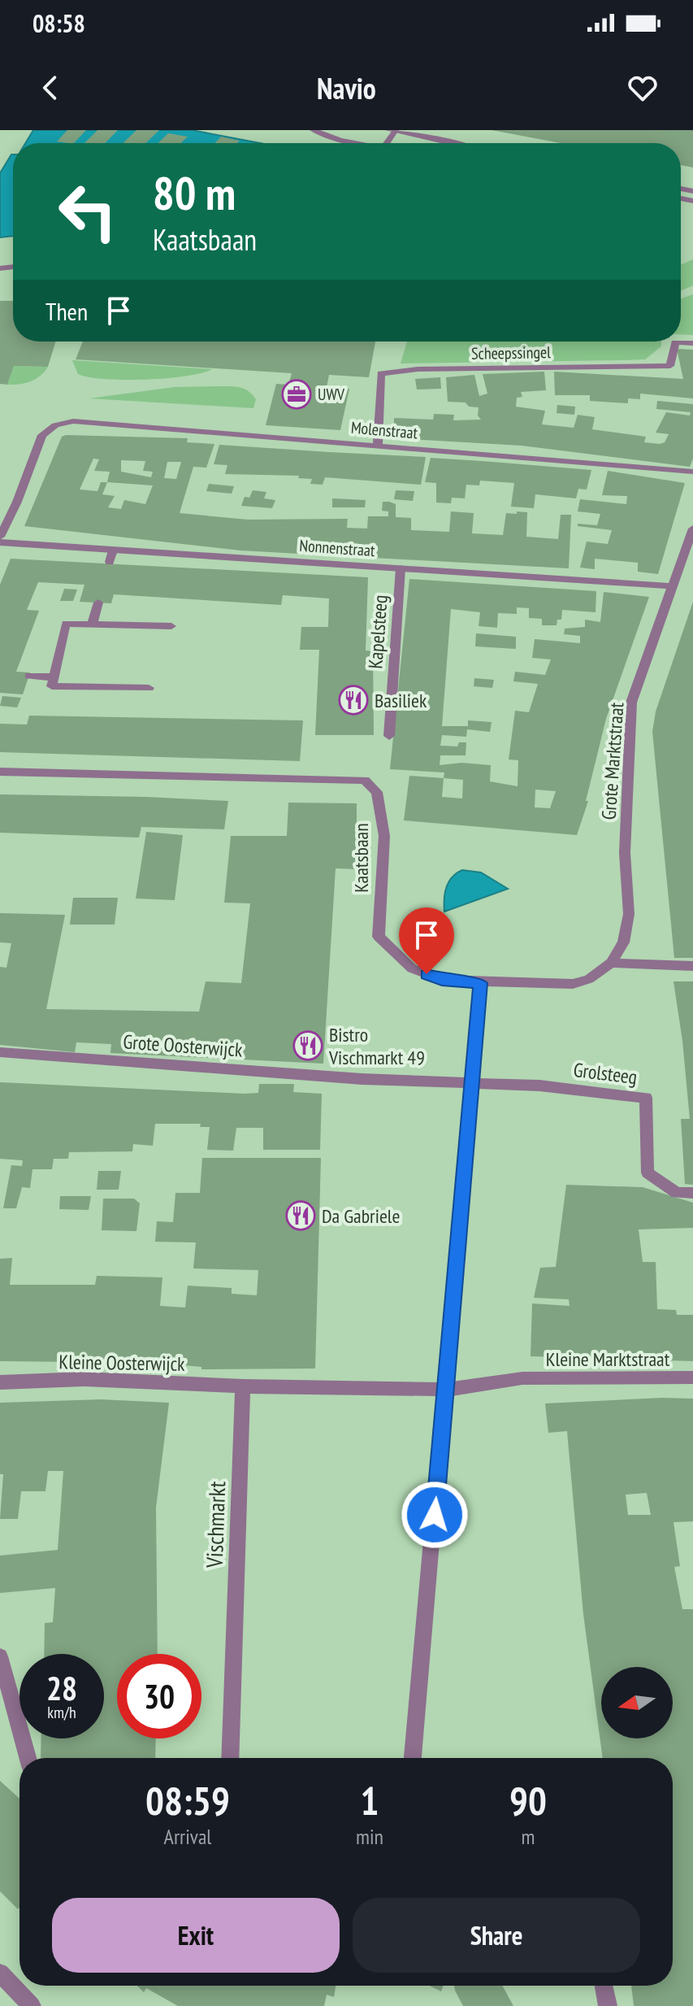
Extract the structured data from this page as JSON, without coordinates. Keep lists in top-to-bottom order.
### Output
{
  "streets": {
    "street": [
      "Scheepssingel",
      "Molenstraat",
      "Nonnenstraat",
      "Kapelsteeg",
      "Grote Marktstraat",
      "Kaatsbaan",
      "Grote Oosterwijck",
      "Grolsteeg",
      "Kleine Marktstraat",
      "Kleine Oosterwijck",
      "Vischmarkt"
    ]
  },
  "crossings": [
    ["Scheepssingel", "Molenstraat"],
    ["Nonnenstraat", "Kapelsteeg"],
    ["Nonnenstraat", "Grote Marktstraat"],
    ["Grote Marktstraat", "Kaatsbaan"],
    ["Grote Oosterwijck", "Grolsteeg"],
    ["Kleine Oosterwijck", "Vischmarkt"]
  ],
  "places": {
    "office": ["UWV"],
    "restaurant": ["Basiliek", "Bistro Vischmarkt 49", "Da Gabriele"]
  },
  "north": "left",
  "page": {
    "status": "08:58",
    "header": "Navio",
    "turn": ["80 m", "Kaatsbaan"],
    "then": "Then",
    "speed": "28 km/h",
    "limit": "30",
    "eta": [
      "08:59",
      "Arrival",
      "1",
      "min",
      "90",
      "m"
    ],
    "buttons": ["Exit", "Share"]
  }
}
